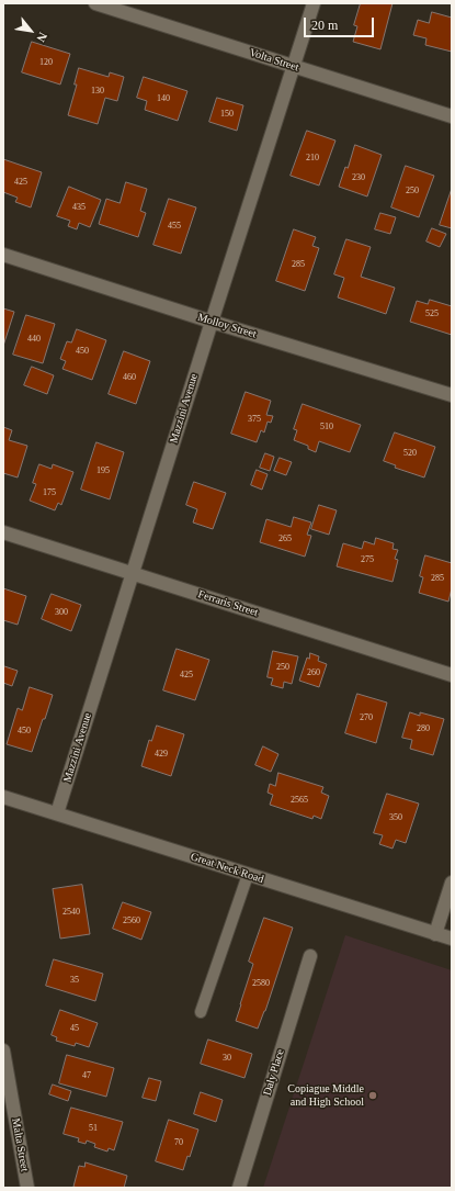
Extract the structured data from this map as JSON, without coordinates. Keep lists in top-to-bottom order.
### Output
{
  "streets": {
    "street": [
      "Volta Street",
      "Molloy Street",
      "Mazzini Avenue",
      "Ferraris Street",
      "Great Neck Road",
      "Daly Place",
      "Malta Street"
    ]
  },
  "crossings": [
    ["Volta Street", "Mazzini Avenue"],
    ["Molloy Street", "Mazzini Avenue"],
    ["Mazzini Avenue", "Ferraris Street"],
    ["Mazzini Avenue", "Great Neck Road"]
  ],
  "places": ["Copiague Middle and High School"],
  "house_numbers": [
    "120",
    "130",
    "140",
    "150",
    "210",
    "230",
    "425",
    "250",
    "435",
    "455",
    "285",
    "525",
    "440",
    "450",
    "460",
    "375",
    "510",
    "520",
    "195",
    "175",
    "265",
    "275",
    "285",
    "300",
    "250",
    "260",
    "425",
    "270",
    "280",
    "450",
    "429",
    "2565",
    "350",
    "2540",
    "2560",
    "35",
    "2580",
    "45",
    "30",
    "47",
    "51",
    "70"
  ],
  "scale_bar": "20 m",
  "north": "bottom right"
}
